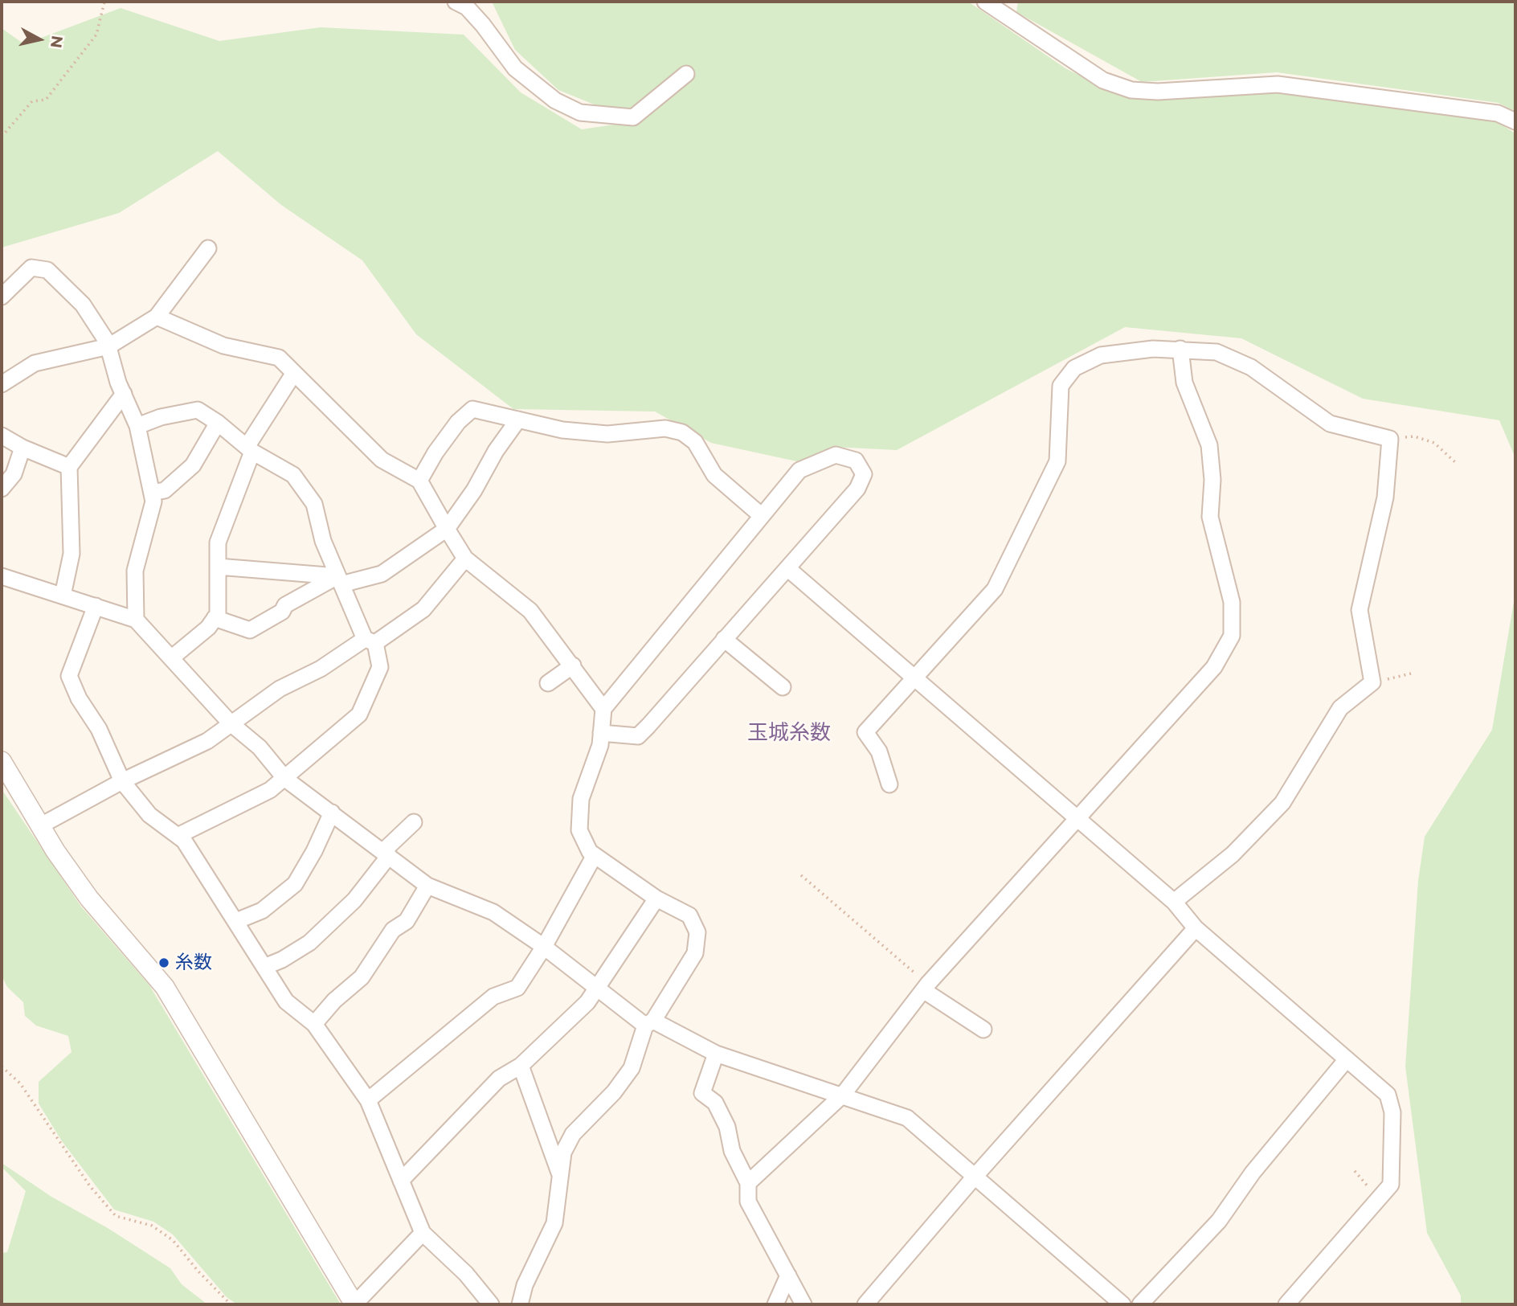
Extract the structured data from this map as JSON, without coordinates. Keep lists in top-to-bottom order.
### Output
{
  "districts": ["玉城糸数"],
  "places": ["糸数"],
  "north": "right"
}
